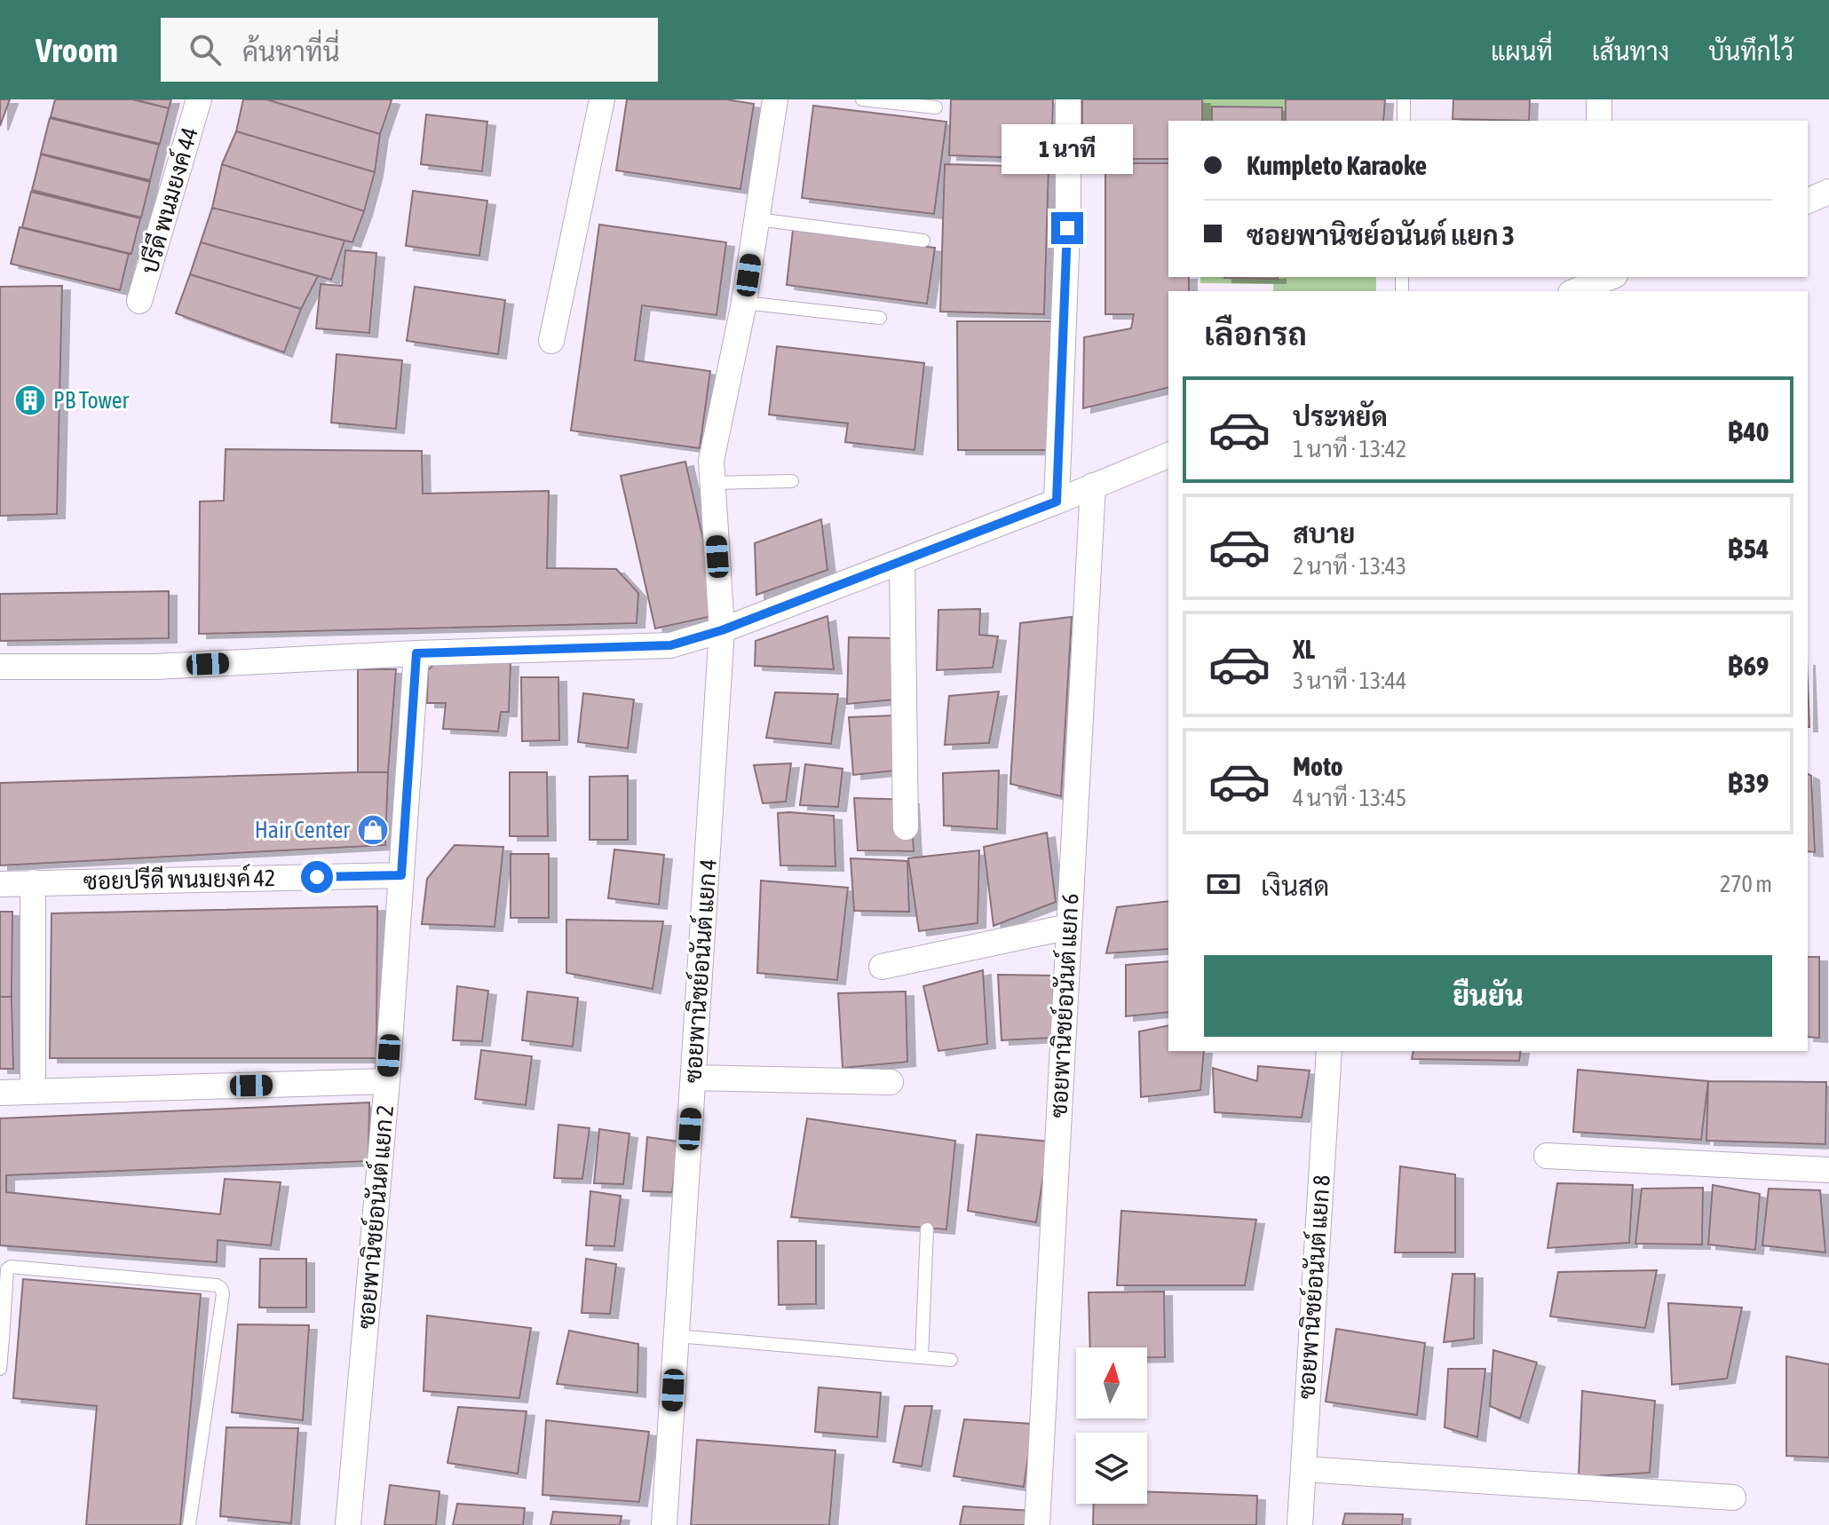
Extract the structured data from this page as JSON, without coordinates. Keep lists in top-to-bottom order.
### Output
{
  "streets": {
    "street": [
      "ปรีดี พนมยงค์ 44",
      "ซอยปรีดี พนมยงค์ 42",
      "ซอยพานิชย์อนันต์ แยก 4",
      "ซอยพานิชย์อนันต์ แยก 6",
      "ซอยพานิชย์อนันต์ แยก 2",
      "ซอยพานิชย์อนันต์ แยก 8"
    ]
  },
  "crossings": [
    ["ซอยปรีดี พนมยงค์ 42", "ซอยพานิชย์อนันต์ แยก 2"]
  ],
  "places": {
    "building": ["PB Tower"],
    "shop": ["Hair Center"]
  },
  "north": "top",
  "page": {
    "header": "Vroom",
    "search": "ค้นหาที่นี่",
    "nav": ["แผนที่", "เส้นทาง", "บันทึกไว้"],
    "banner": ["Kumpleto Karaoke", "ซอยพานิชย์อนันต์ แยก 3"],
    "bubble": "1 นาที",
    "heading": "เลือกรถ",
    "list": [
      {
        "name": "ประหยัด",
        "note": "1 นาที · 13:42",
        "value": "฿40"
      },
      {
        "name": "สบาย",
        "note": "2 นาที · 13:43",
        "value": "฿54"
      },
      {
        "name": "XL",
        "note": "3 นาที · 13:44",
        "value": "฿69"
      },
      {
        "name": "Moto",
        "note": "4 นาที · 13:45",
        "value": "฿39"
      }
    ],
    "pay": ["เงินสด", "270 m"],
    "buttons": "ยืนยัน"
  }
}
